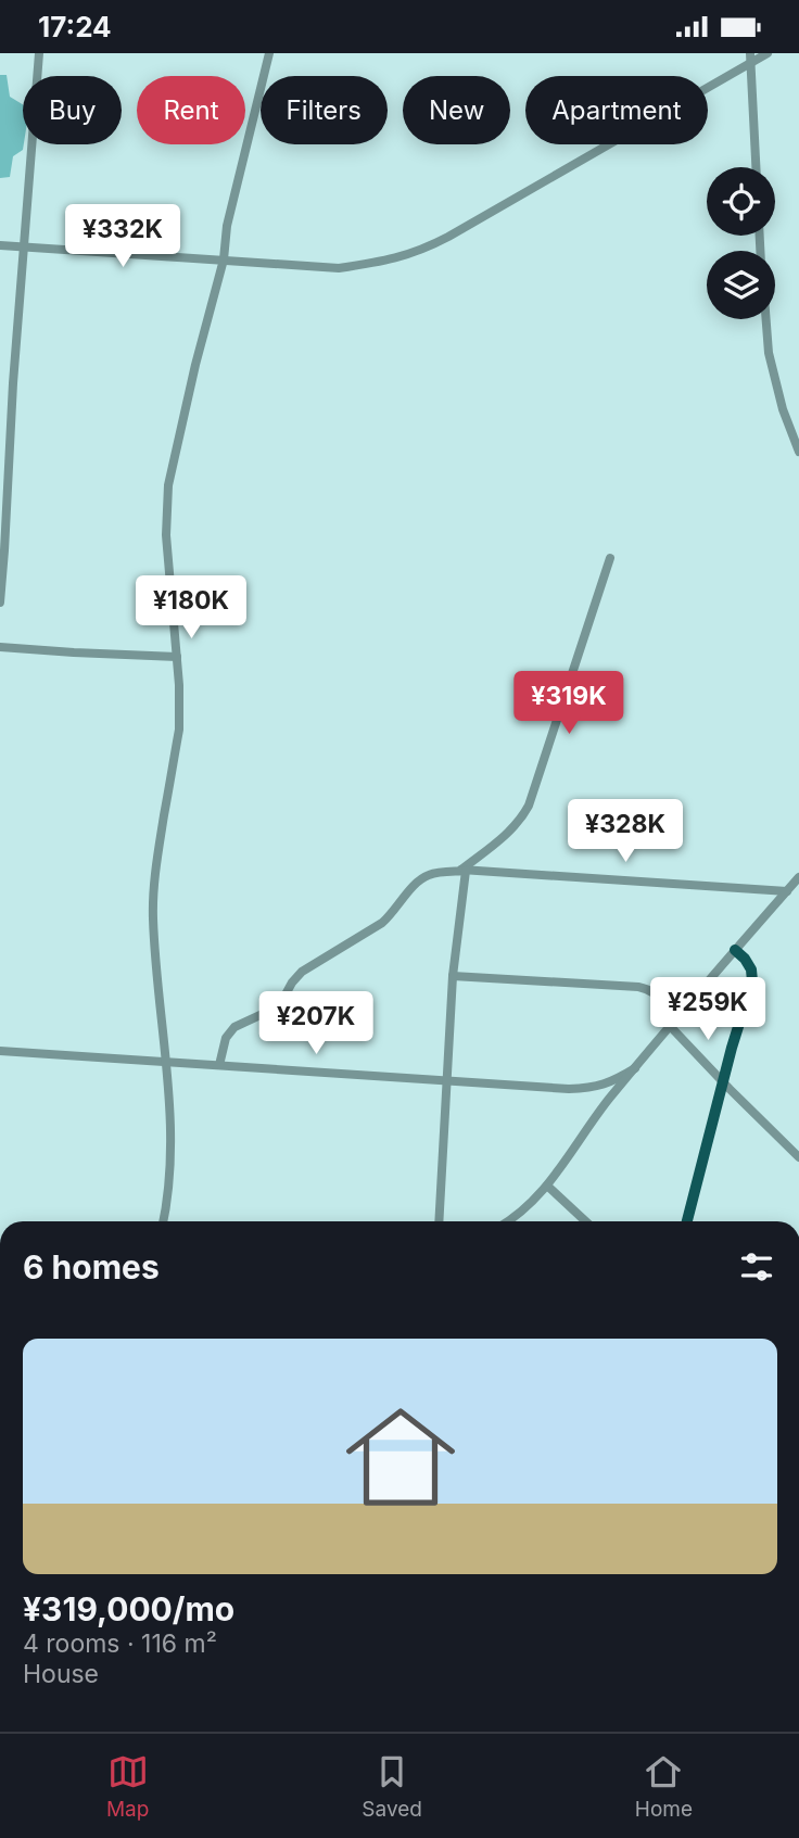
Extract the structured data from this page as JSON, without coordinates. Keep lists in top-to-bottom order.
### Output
{
  "page": {
    "status": "17:24",
    "chip": [
      "Buy",
      "Rent",
      "Filters",
      "New",
      "Apartment"
    ],
    "price": [
      "¥332K",
      "¥180K",
      "¥319K",
      "¥328K",
      "¥259K",
      "¥207K"
    ],
    "heading": "6 homes",
    "list": [
      {
        "name": "¥319,000/mo",
        "note": "4 rooms · 116 m² · House"
      }
    ],
    "tabs": ["Map", "Saved", "Home"]
  }
}
